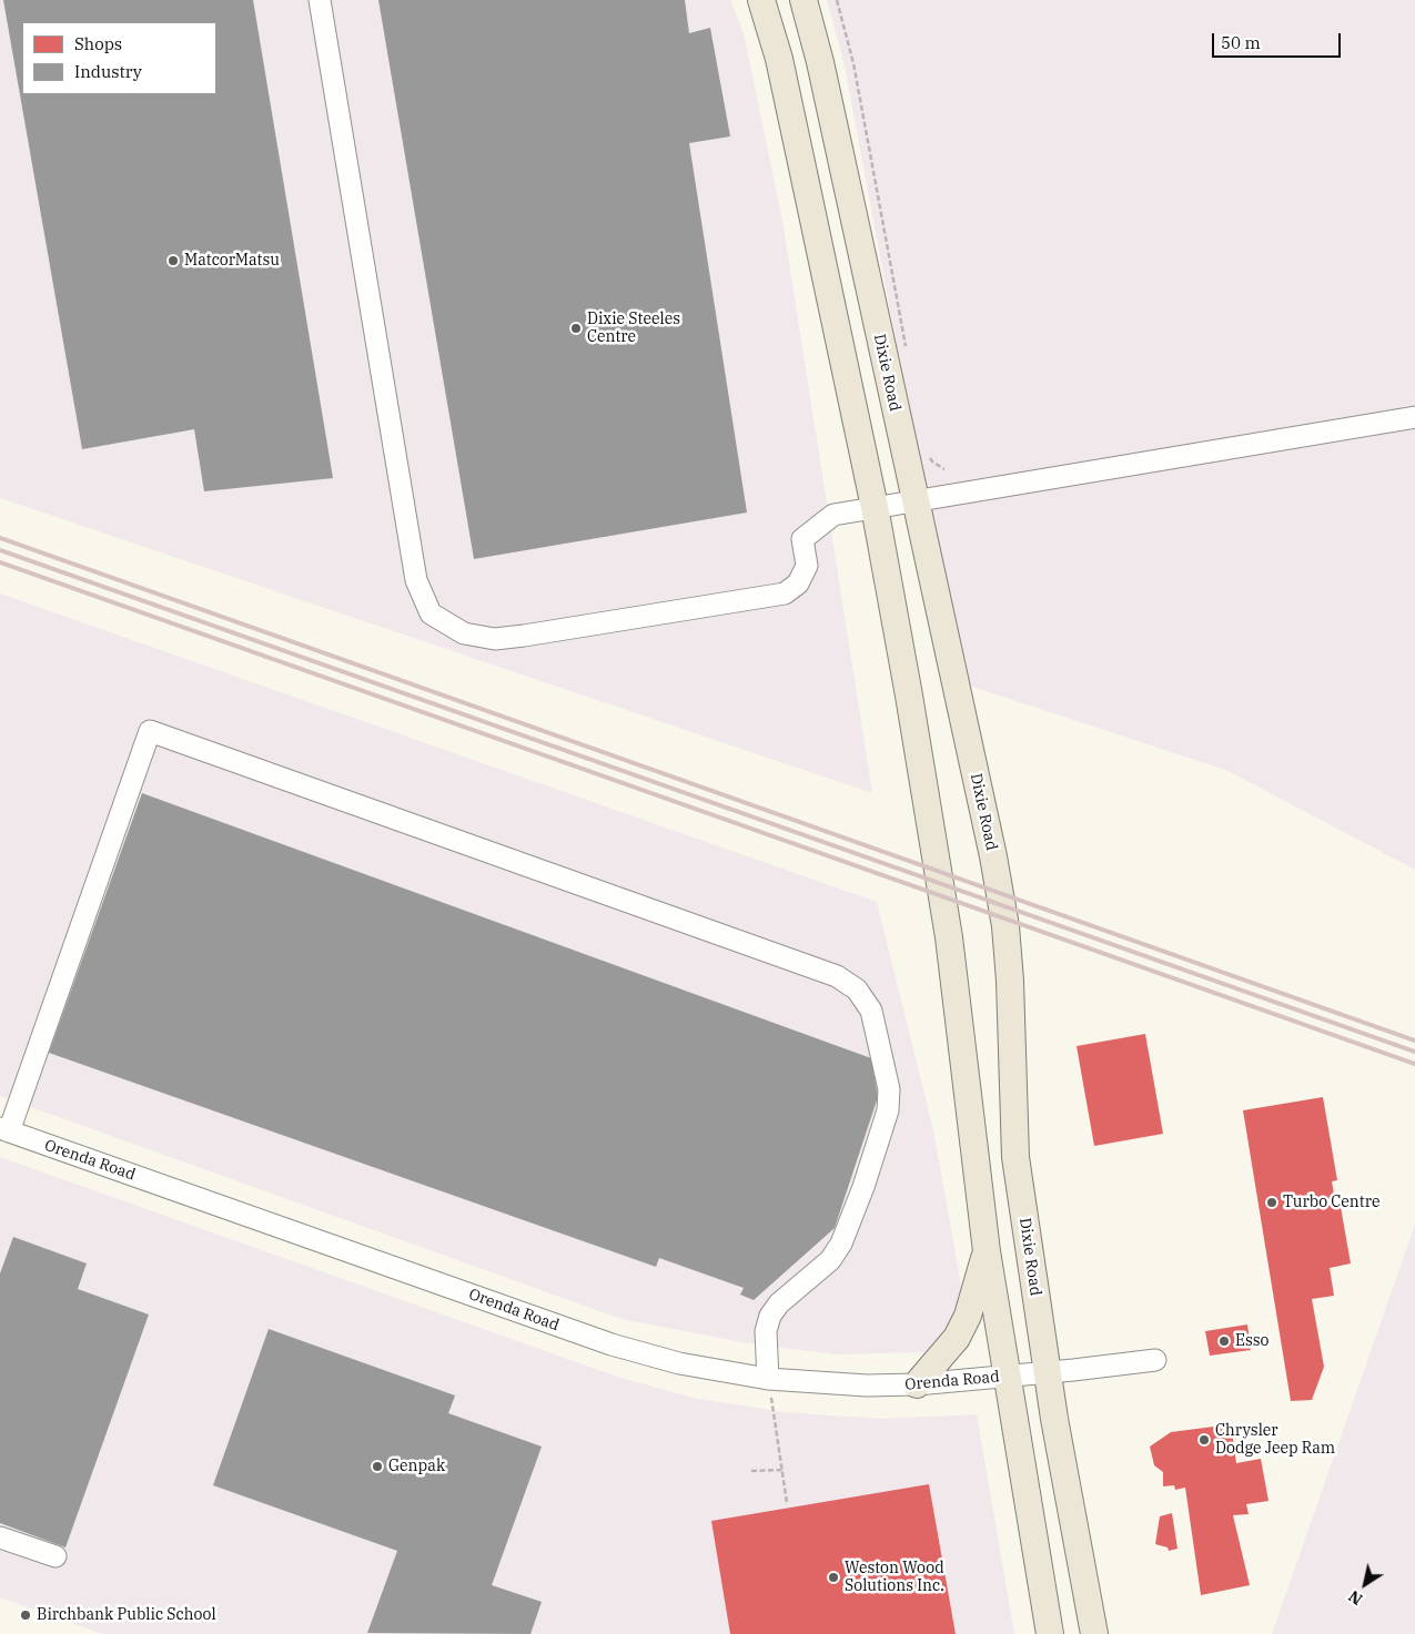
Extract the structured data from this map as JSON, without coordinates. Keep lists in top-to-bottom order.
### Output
{
  "streets": {
    "main road": ["Dixie Road"],
    "street": ["Orenda Road"]
  },
  "crossings": [
    ["Dixie Road", "Orenda Road"]
  ],
  "places": [
    "MatcorMatsu",
    "Dixie Steeles Centre",
    "Turbo Centre",
    "Esso",
    "Chrysler Dodge Jeep Ram",
    "Genpak",
    "Weston Wood Solutions Inc.",
    "Birchbank Public School"
  ],
  "legend": ["Shops", "Industry"],
  "scale_bar": "50 m",
  "north": "bottom left"
}
